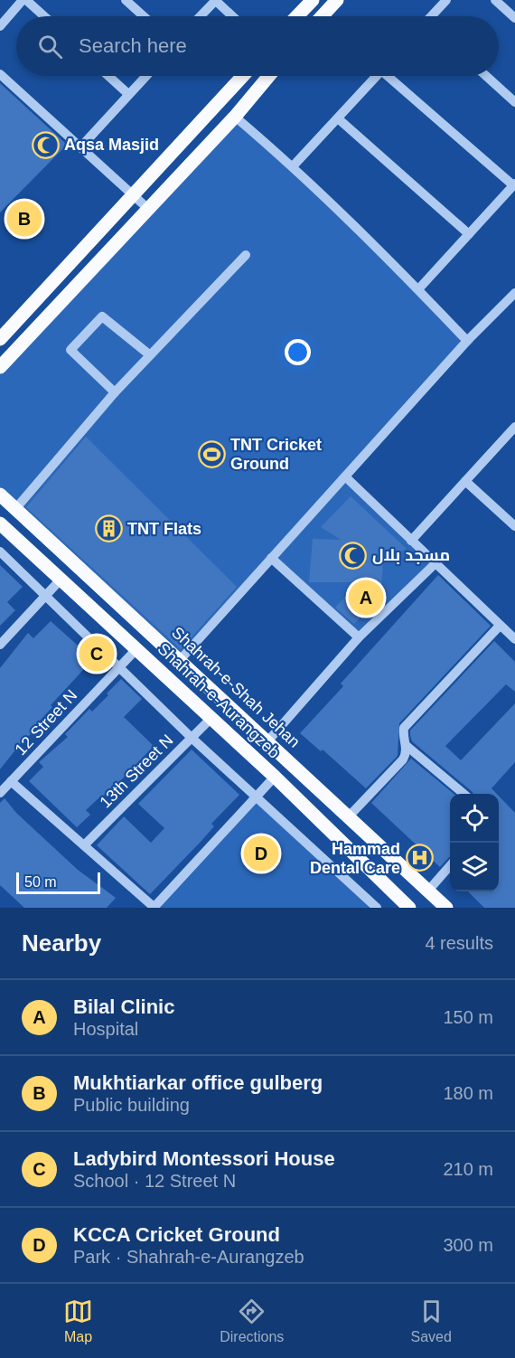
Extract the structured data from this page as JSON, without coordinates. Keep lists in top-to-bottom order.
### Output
{
  "streets": {
    "main road": ["Shahrah-e-Shah Jehan", "Shahrah-e-Aurangzeb"],
    "street": ["12 Street N", "13th Street N"]
  },
  "crossings": [
    ["Shahrah-e-Aurangzeb", "12 Street N"],
    ["Shahrah-e-Aurangzeb", "13th Street N"]
  ],
  "places": {
    "mosque": ["Aqsa Masjid", "مسجد بلال"],
    "sports": ["TNT Cricket Ground"],
    "building": ["TNT Flats"],
    "hospital": ["Hammad Dental Care"]
  },
  "scale_bar": "50 m",
  "page": {
    "search": "Search here",
    "pins": [
      "B",
      "A",
      "C",
      "D"
    ],
    "scale": "50 m",
    "heading": ["Nearby", "4 results"],
    "list": [
      {
        "mark": "A",
        "name": "Bilal Clinic",
        "note": "Hospital",
        "value": "150 m"
      },
      {
        "mark": "B",
        "name": "Mukhtiarkar office gulberg",
        "note": "Public building",
        "value": "180 m"
      },
      {
        "mark": "C",
        "name": "Ladybird Montessori House",
        "note": "School · 12 Street N",
        "value": "210 m"
      },
      {
        "mark": "D",
        "name": "KCCA Cricket Ground",
        "note": "Park · Shahrah-e-Aurangzeb",
        "value": "300 m"
      }
    ],
    "nav": ["Map", "Directions", "Saved"]
  }
}
